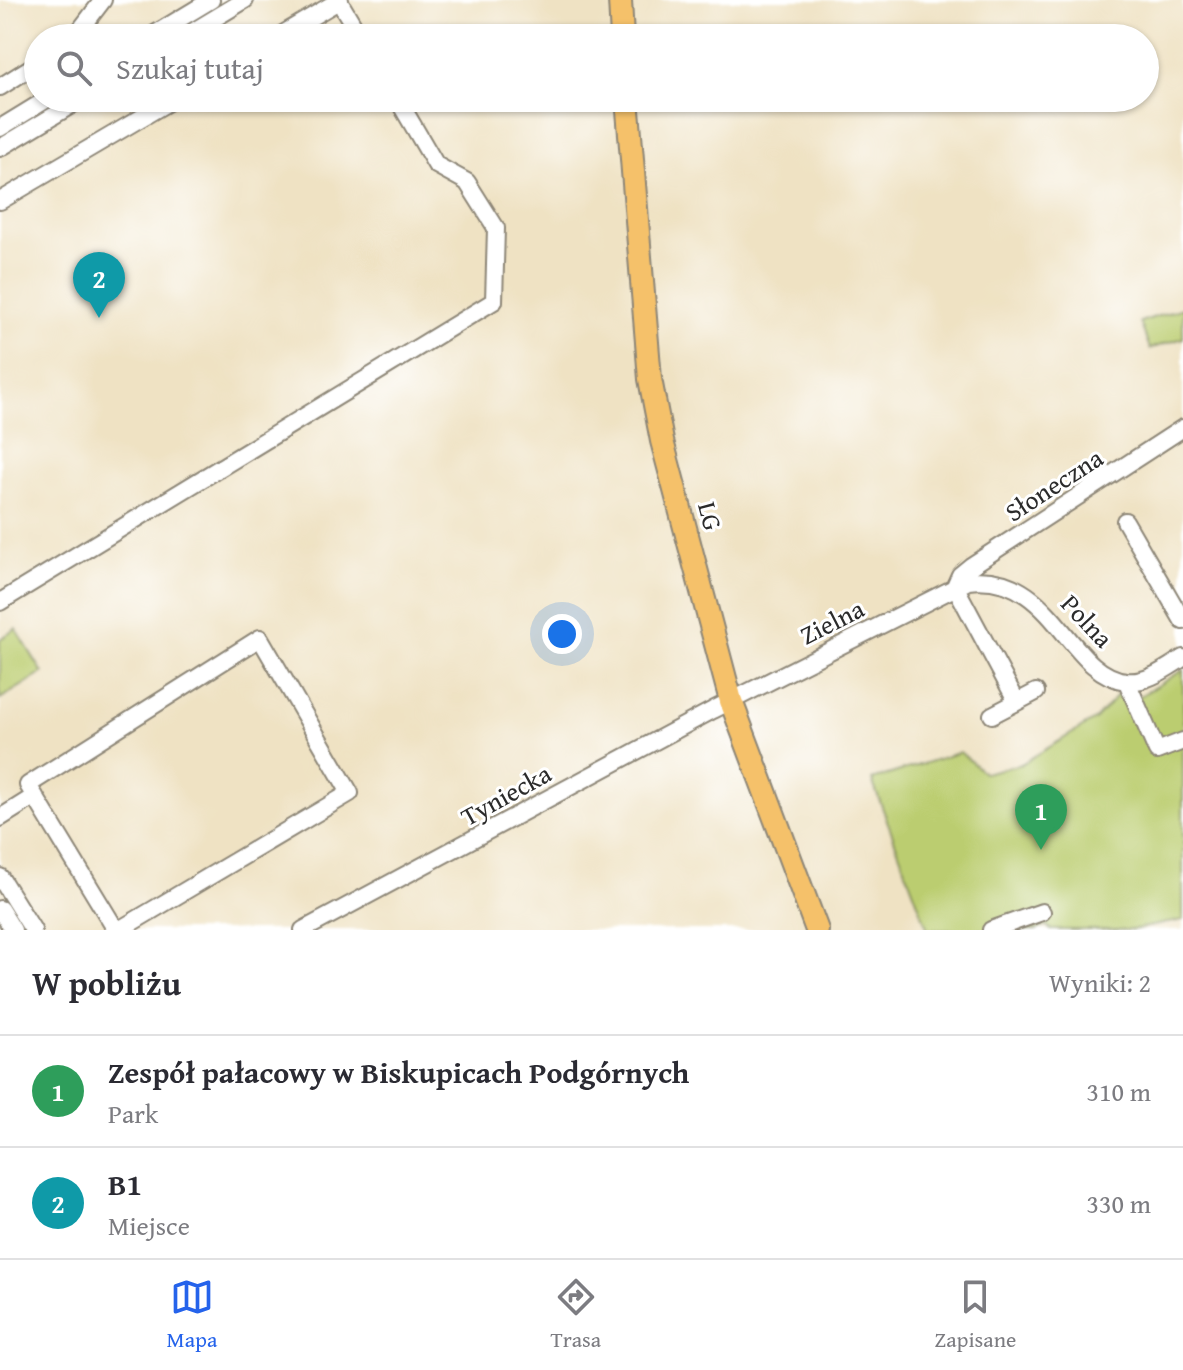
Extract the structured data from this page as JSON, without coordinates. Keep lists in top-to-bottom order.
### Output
{
  "streets": {
    "main road": ["LG"],
    "street": [
      "Słoneczna",
      "Polna",
      "Zielna",
      "Tyniecka"
    ]
  },
  "crossings": [
    ["Słoneczna", "Polna"],
    ["Słoneczna", "Zielna"],
    ["LG", "Zielna"],
    ["LG", "Tyniecka"],
    ["Polna", "Zielna"],
    ["Zielna", "Tyniecka"]
  ],
  "page": {
    "search": "Szukaj tutaj",
    "pins": ["2", "1"],
    "heading": ["W pobliżu", "Wyniki: 2"],
    "list": [
      {
        "mark": "1",
        "name": "Zespół pałacowy w Biskupicach Podgórnych",
        "note": "Park",
        "value": "310 m"
      },
      {
        "mark": "2",
        "name": "B1",
        "note": "Miejsce",
        "value": "330 m"
      }
    ],
    "nav": ["Mapa", "Trasa", "Zapisane"]
  }
}
